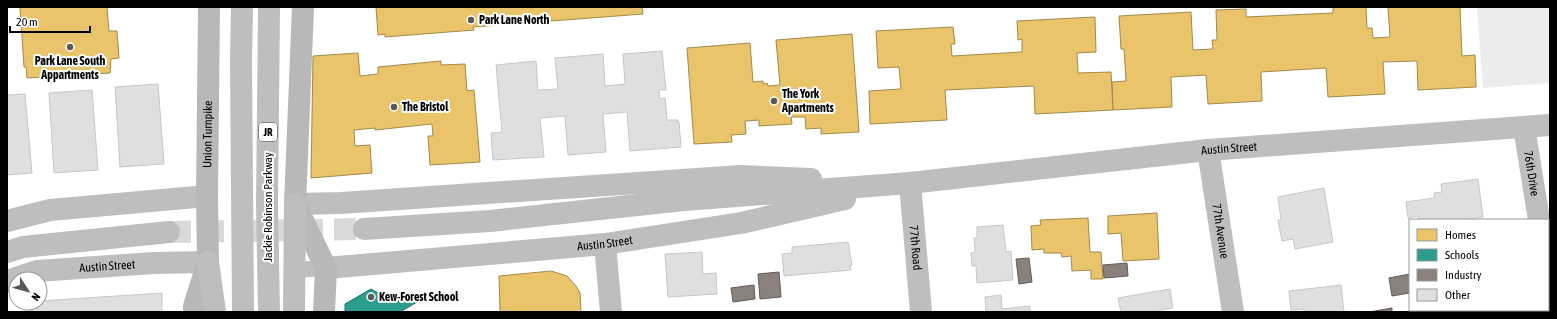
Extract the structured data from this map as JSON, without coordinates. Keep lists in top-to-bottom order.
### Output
{
  "streets": {
    "main road": [
      "JR",
      "Union Turnpike",
      "Austin Street",
      "76th Drive",
      "Jackie Robinson Parkway",
      "77th Avenue",
      "77th Road"
    ]
  },
  "crossings": [
    ["Union Turnpike", "Austin Street"],
    ["Austin Street", "76th Drive"],
    ["Austin Street", "77th Avenue"],
    ["Austin Street", "77th Road"]
  ],
  "places": [
    "Park Lane North",
    "Park Lane South Appartments",
    "The York Apartments",
    "The Bristol",
    "Kew-Forest School"
  ],
  "legend": [
    "Homes",
    "Schools",
    "Industry",
    "Other"
  ],
  "scale_bar": "20 m",
  "north": "bottom right"
}
